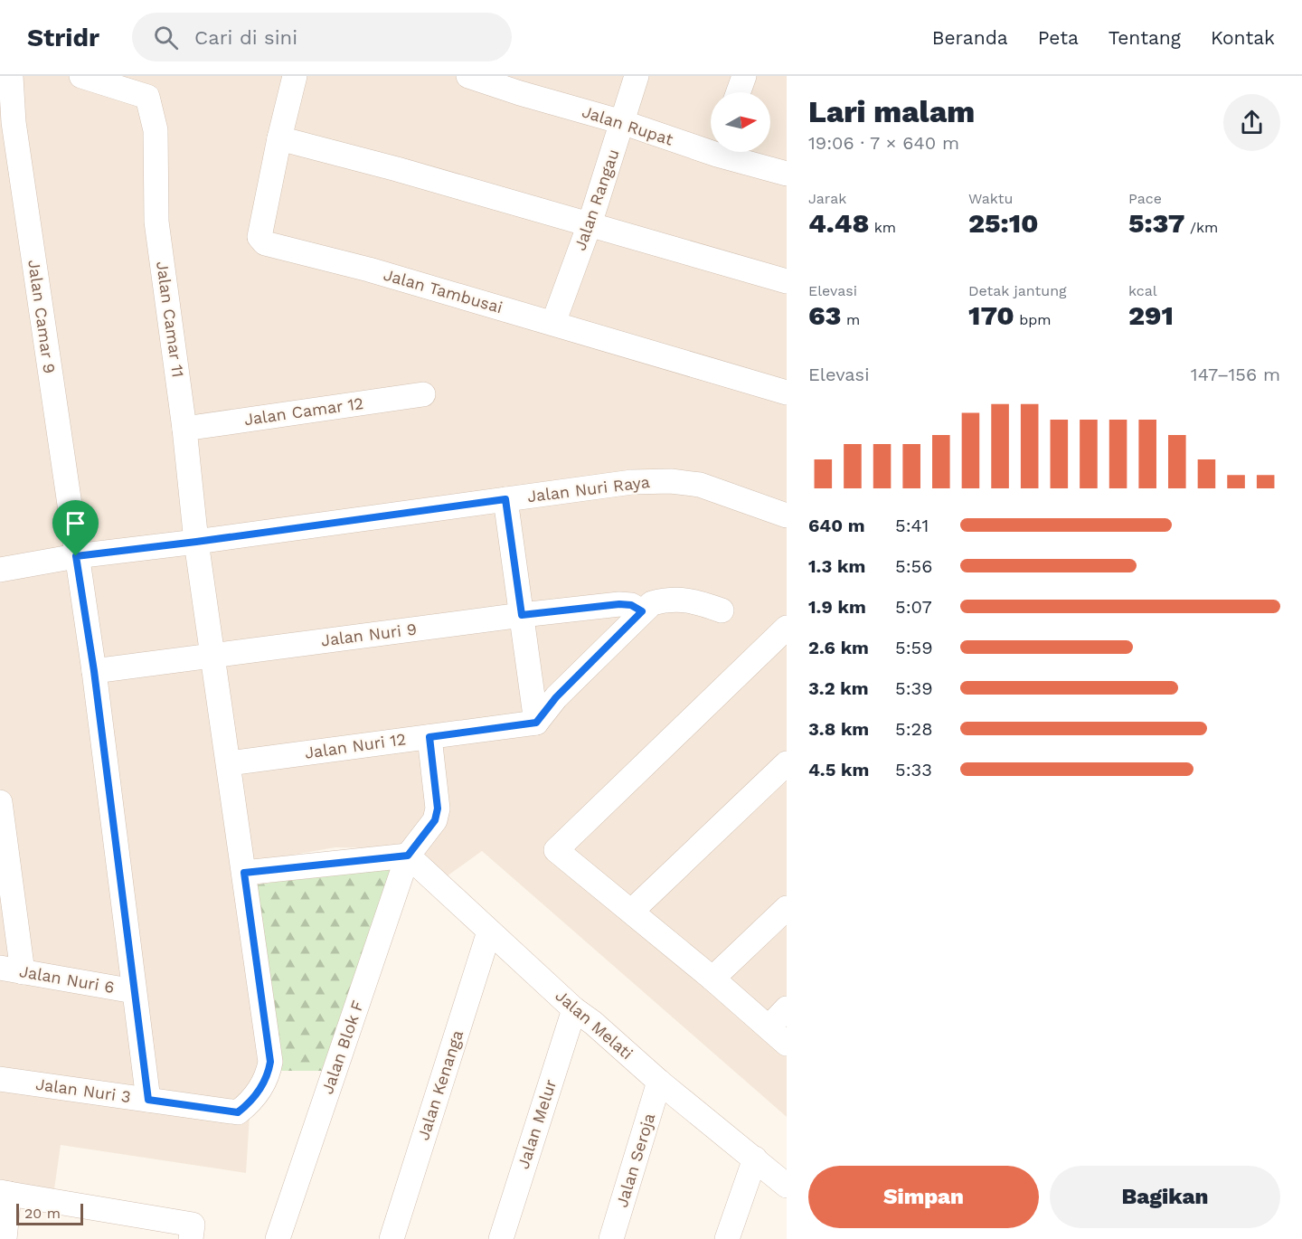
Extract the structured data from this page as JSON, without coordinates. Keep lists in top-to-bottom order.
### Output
{
  "streets": {
    "street": [
      "Jalan Rupat",
      "Jalan Rangau",
      "Jalan Tambusai",
      "Jalan Camar 9",
      "Jalan Camar 11",
      "Jalan Camar 12",
      "Jalan Nuri Raya",
      "Jalan Nuri 9",
      "Jalan Nuri 12",
      "Jalan Nuri 6",
      "Jalan Melati",
      "Jalan Blok F",
      "Jalan Kenanga",
      "Jalan Nuri 3",
      "Jalan Melur",
      "Jalan Seroja"
    ]
  },
  "crossings": [
    ["Jalan Rupat", "Jalan Rangau"],
    ["Jalan Rangau", "Jalan Tambusai"],
    ["Jalan Camar 9", "Jalan Nuri Raya"],
    ["Jalan Camar 9", "Jalan Nuri 9"],
    ["Jalan Camar 9", "Jalan Nuri 6"],
    ["Jalan Camar 9", "Jalan Nuri 3"],
    ["Jalan Camar 11", "Jalan Camar 12"],
    ["Jalan Camar 11", "Jalan Nuri Raya"],
    ["Jalan Camar 11", "Jalan Nuri 9"],
    ["Jalan Camar 11", "Jalan Nuri 12"],
    ["Jalan Camar 11", "Jalan Nuri 3"],
    ["Jalan Nuri 12", "Jalan Blok F"],
    ["Jalan Melati", "Jalan Blok F"],
    ["Jalan Melati", "Jalan Kenanga"],
    ["Jalan Melati", "Jalan Melur"],
    ["Jalan Melati", "Jalan Seroja"]
  ],
  "scale_bar": "20 m",
  "north": "right",
  "page": {
    "header": "Stridr",
    "search": "Cari di sini",
    "nav": [
      "Beranda",
      "Peta",
      "Tentang",
      "Kontak"
    ],
    "heading": ["Lari malam", "19:06 · 7 × 640 m"],
    "stats": [
      ["Jarak", "4.48 km"],
      ["Waktu", "25:10"],
      ["Pace", "5:37 /km"],
      ["Elevasi", "63 m"],
      ["Detak jantung", "170 bpm"],
      ["kcal", "291"]
    ],
    "chart": ["Elevasi", "147–156 m"],
    "list": [
      {
        "name": "640 m",
        "note": "5:41"
      },
      {
        "name": "1.3 km",
        "note": "5:56"
      },
      {
        "name": "1.9 km",
        "note": "5:07"
      },
      {
        "name": "2.6 km",
        "note": "5:59"
      },
      {
        "name": "3.2 km",
        "note": "5:39"
      },
      {
        "name": "3.8 km",
        "note": "5:28"
      },
      {
        "name": "4.5 km",
        "note": "5:33"
      }
    ],
    "buttons": ["Simpan", "Bagikan"],
    "scale": "20 m"
  }
}
